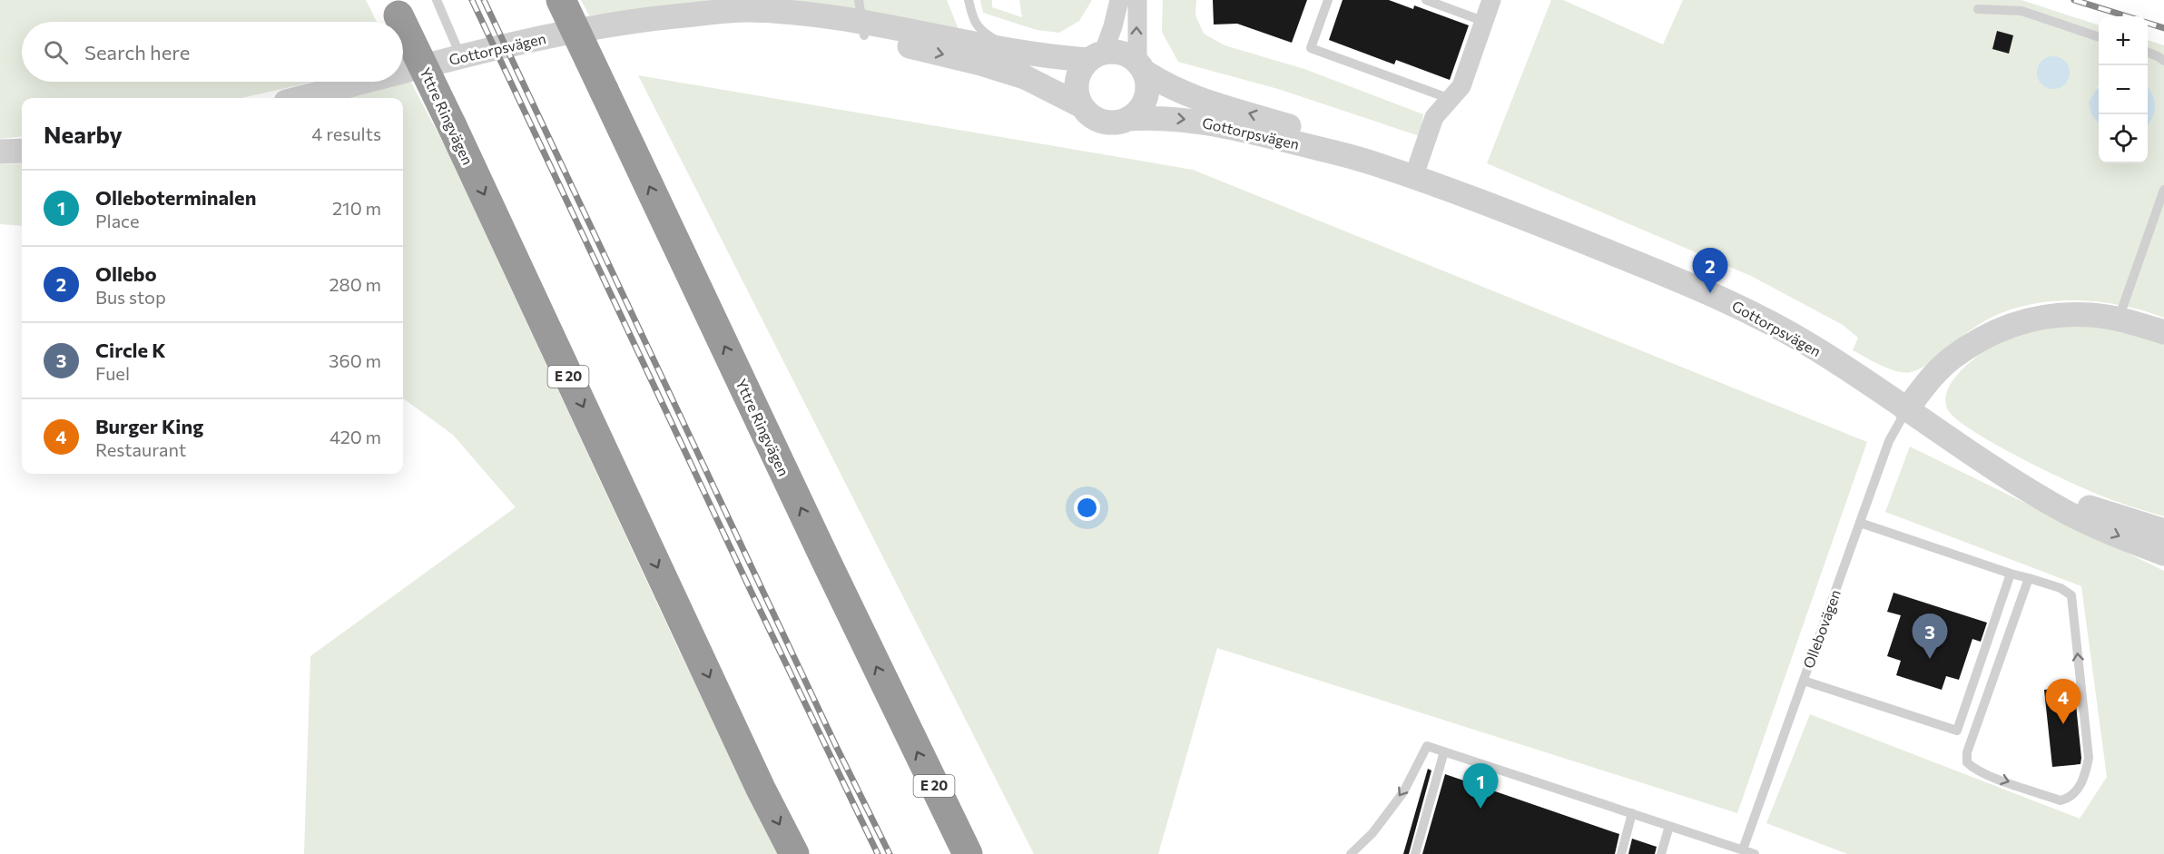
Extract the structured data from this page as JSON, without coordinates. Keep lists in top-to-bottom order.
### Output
{
  "streets": {
    "highway": ["Yttre Ringvägen", "E 20"],
    "street": ["Gottorpsvägen"],
    "lane": ["Ollebovägen"]
  },
  "crossings": [
    ["Gottorpsvägen", "Ollebovägen"]
  ],
  "page": {
    "map_buttons": ["+", "−"],
    "search": "Search here",
    "heading": ["Nearby", "4 results"],
    "list": [
      {
        "mark": "1",
        "name": "Olleboterminalen",
        "note": "Place",
        "value": "210 m"
      },
      {
        "mark": "2",
        "name": "Ollebo",
        "note": "Bus stop",
        "value": "280 m"
      },
      {
        "mark": "3",
        "name": "Circle K",
        "note": "Fuel",
        "value": "360 m"
      },
      {
        "mark": "4",
        "name": "Burger King",
        "note": "Restaurant",
        "value": "420 m"
      }
    ],
    "pins": [
      "2",
      "3",
      "4",
      "1"
    ]
  }
}
